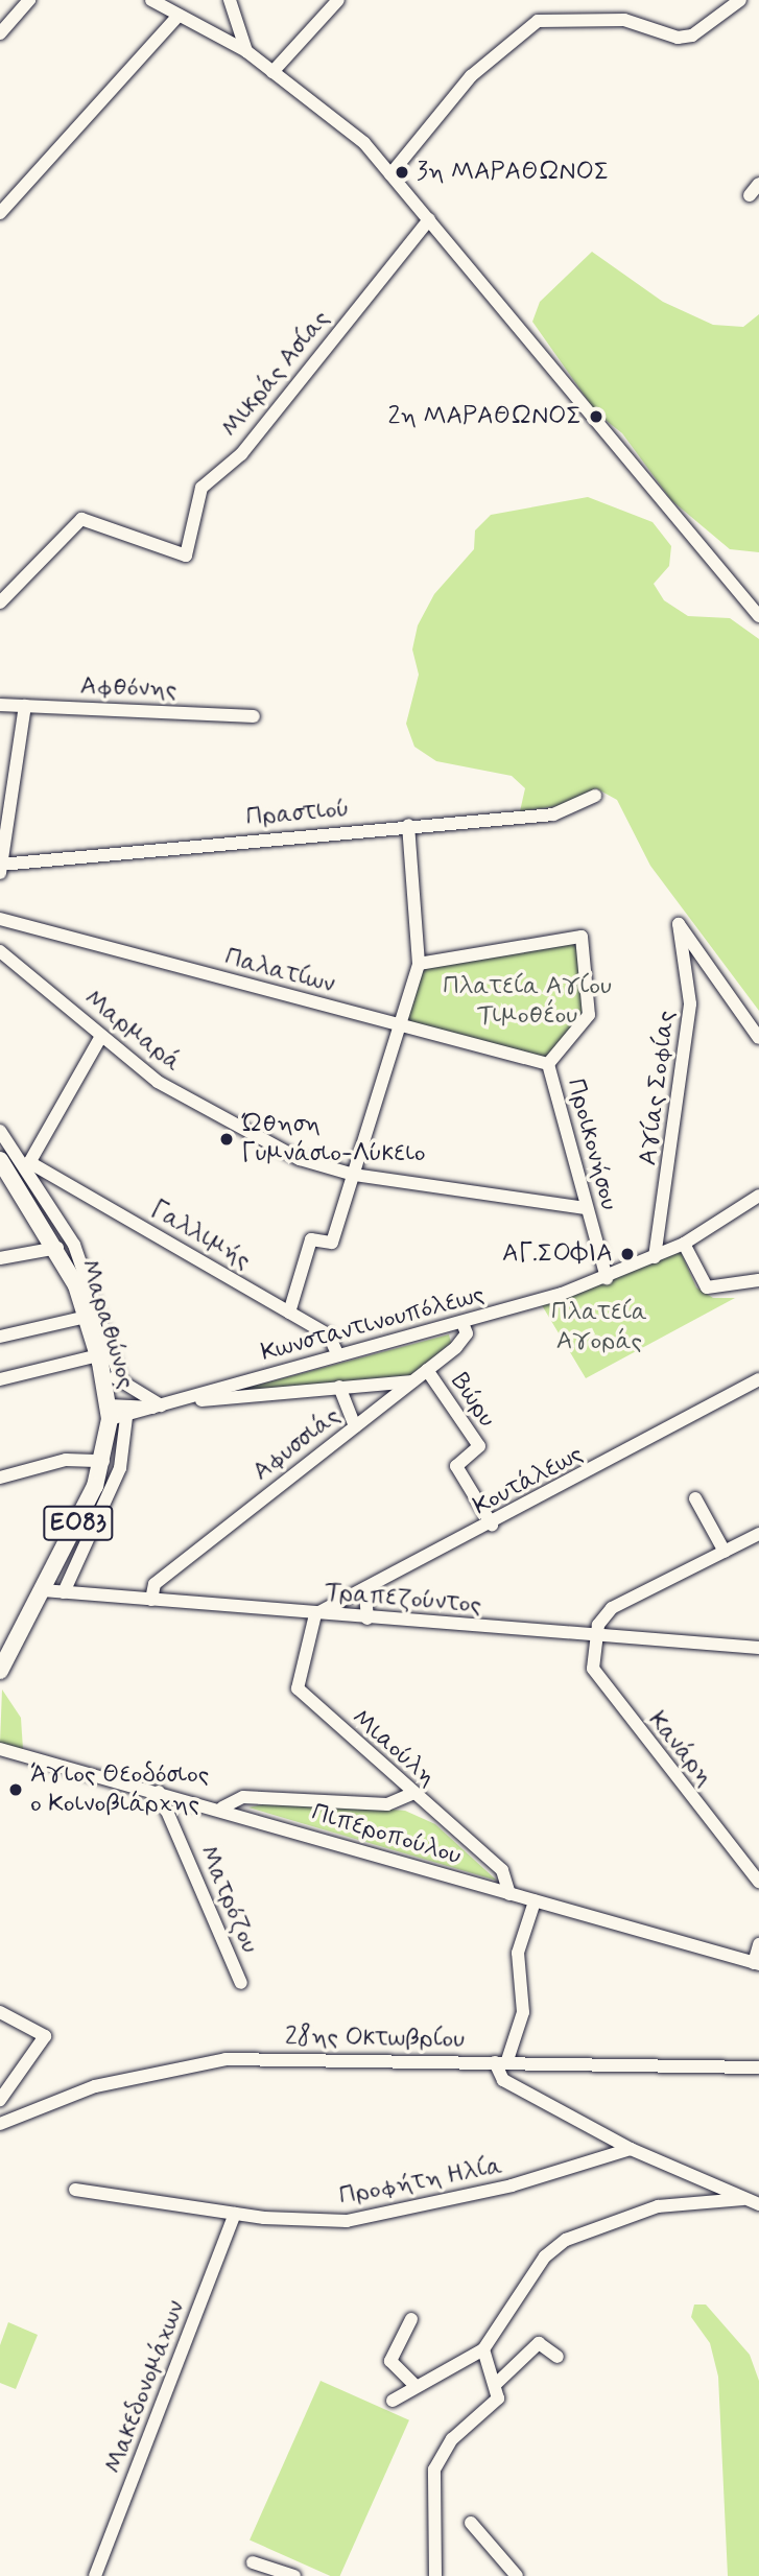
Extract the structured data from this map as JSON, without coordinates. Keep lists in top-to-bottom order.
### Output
{
  "streets": {
    "main road": ["Μαραθώνος", "ΕΟ83"],
    "street": [
      "Μικράς Ασίας",
      "Αφθόνης",
      "Πραστιού",
      "Παλατίων",
      "Μαρμαρά",
      "Αγίας Σοφίας",
      "Προικονήσου",
      "Γαλλιμής",
      "Κωνσταντινουπόλεως",
      "Βώρυ",
      "Αφυσσιάς",
      "Κουτάλεως",
      "Τραπεζούντος",
      "Μιαούλη",
      "Κανάρη",
      "Πιπεροπούλου",
      "Ματρόζου",
      "28ης Οκτωβρίου",
      "Προφήτη Ηλία",
      "Μακεδονομάχων"
    ]
  },
  "crossings": [
    ["Παλατίων", "Προικονήσου"],
    ["Μαρμαρά", "Προικονήσου"],
    ["Αγίας Σοφίας", "Κωνσταντινουπόλεως"],
    ["Προικονήσου", "Κωνσταντινουπόλεως"],
    ["Γαλλιμής", "Κωνσταντινουπόλεως"],
    ["Μαραθώνος", "Κωνσταντινουπόλεως"],
    ["Μαραθώνος", "Τραπεζούντος"],
    ["Κωνσταντινουπόλεως", "Αφυσσιάς"],
    ["Βώρυ", "Αφυσσιάς"],
    ["Βώρυ", "Κουτάλεως"],
    ["Αφυσσιάς", "Τραπεζούντος"],
    ["Κουτάλεως", "Τραπεζούντος"],
    ["Κουτάλεως", "Μιαούλη"],
    ["Τραπεζούντος", "Μιαούλη"],
    ["Τραπεζούντος", "Κανάρη"],
    ["Μιαούλη", "Πιπεροπούλου"],
    ["Πιπεροπούλου", "Ματρόζου"],
    ["Προφήτη Ηλία", "Μακεδονομάχων"]
  ],
  "parks": ["Πλατεία Αγίου Τιμοθέου", "Πλατεία Αγοράς"],
  "places": [
    "3η ΜΑΡΑΘΩΝΟΣ",
    "2η ΜΑΡΑΘΩΝΟΣ",
    "Ώθηση Γυμνάσιο-Λύκειο",
    "ΑΓ.ΣΟΦΙΑ",
    "Άγιος Θεοδόσιος ο Κοινοβιάρχης"
  ]
}
